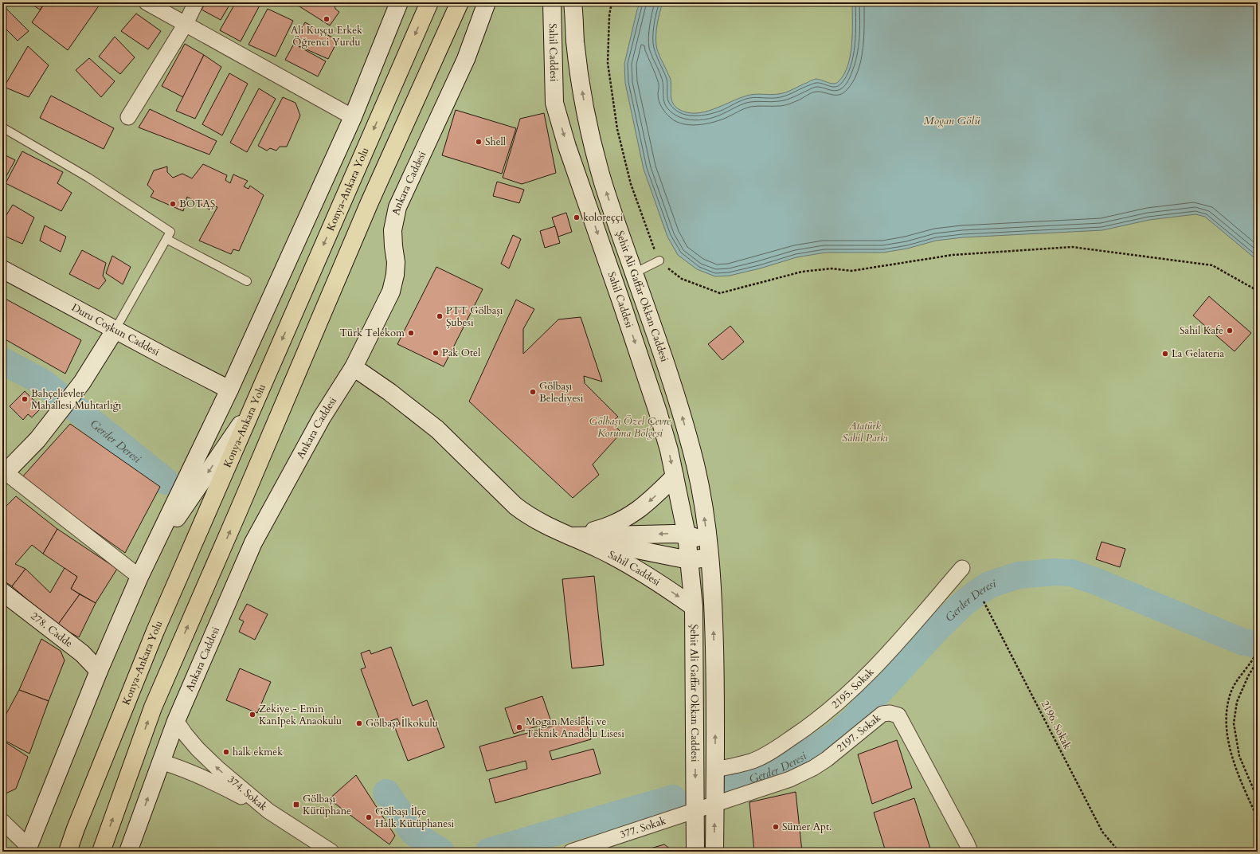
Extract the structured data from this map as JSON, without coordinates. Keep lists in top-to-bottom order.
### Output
{
  "streets": {
    "highway": ["Konya-Ankara Yolu"],
    "street": [
      "Sahil Caddesi",
      "Ankara Caddesi",
      "Şehit Ali Gaffar Okkan Caddesi",
      "Duru Coşkun Caddesi",
      "278. Cadde",
      "2195. Sokak",
      "2197. Sokak",
      "374. Sokak",
      "377. Sokak"
    ],
    "path": ["2196. Sokak"]
  },
  "crossings": [
    ["Sahil Caddesi", "Ankara Caddesi"],
    ["Sahil Caddesi", "Şehit Ali Gaffar Okkan Caddesi"],
    ["Ankara Caddesi", "374. Sokak"],
    ["Şehit Ali Gaffar Okkan Caddesi", "2195. Sokak"],
    ["Şehit Ali Gaffar Okkan Caddesi", "2197. Sokak"],
    ["Şehit Ali Gaffar Okkan Caddesi", "377. Sokak"],
    ["2197. Sokak", "377. Sokak"]
  ],
  "one_way": ["Sahil Caddesi"],
  "water": ["Mogan Gölü", "Gerder Deresi"],
  "parks": ["Gölbaşı Özel Çevre Koruma Bölgesi", "Atatürk Sahil Parkı"],
  "places": {
    "other": [
      "Ali Kuşçu Erkek Öğrenci Yurdu",
      "Shell",
      "BOTAŞ",
      "koloreççi",
      "PTT Gölbaşı Şubesi",
      "Sahil Kafe",
      "Türk Telekom",
      "Pak Otel",
      "La Gelateria",
      "Gölbaşı Belediyesi",
      "Bahçelievler Mahallesi Muhtarlığı",
      "Zekiye - Emin KanIpek Anaokulu",
      "Gölbaşı İlkokulu",
      "Mogan Mesleki ve Teknik Anadolu Lisesi",
      "halk ekmek",
      "Gölbaşı İlçe Halk Kütüphanesi",
      "Sümer Apt."
    ],
    "transit": ["Gölbaşı Kütüphane"]
  }
}
